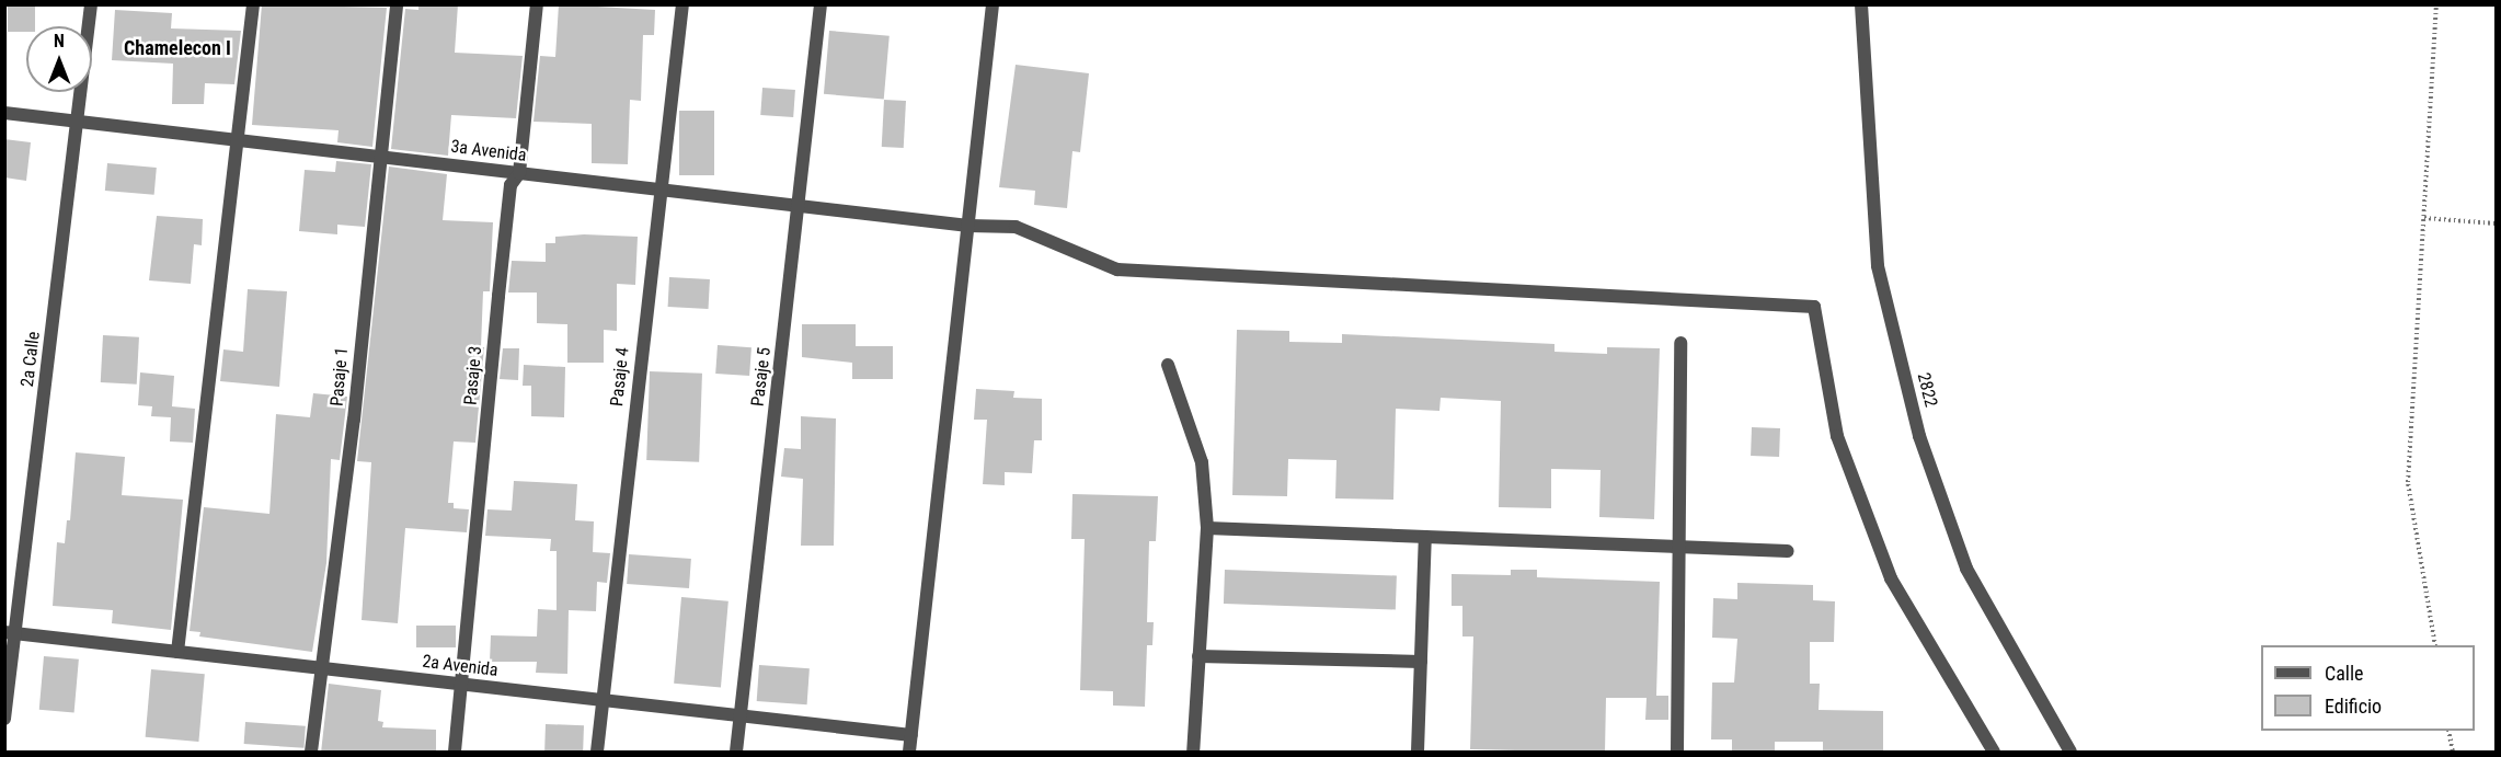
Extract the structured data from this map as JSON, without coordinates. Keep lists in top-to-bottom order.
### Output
{
  "streets": {
    "street": [
      "3a Avenida",
      "2a Calle",
      "Pasaje 3",
      "Pasaje 1",
      "Pasaje 4",
      "Pasaje 5",
      "2822",
      "2a Avenida"
    ]
  },
  "crossings": [
    ["3a Avenida", "2a Calle"],
    ["3a Avenida", "Pasaje 3"],
    ["3a Avenida", "Pasaje 1"],
    ["3a Avenida", "Pasaje 4"],
    ["3a Avenida", "Pasaje 5"],
    ["2a Calle", "2a Avenida"],
    ["Pasaje 3", "2a Avenida"],
    ["Pasaje 1", "2a Avenida"],
    ["Pasaje 4", "2a Avenida"],
    ["Pasaje 5", "2a Avenida"]
  ],
  "districts": ["Chamelecon I"],
  "legend": ["Calle", "Edificio"],
  "north": "top"
}
